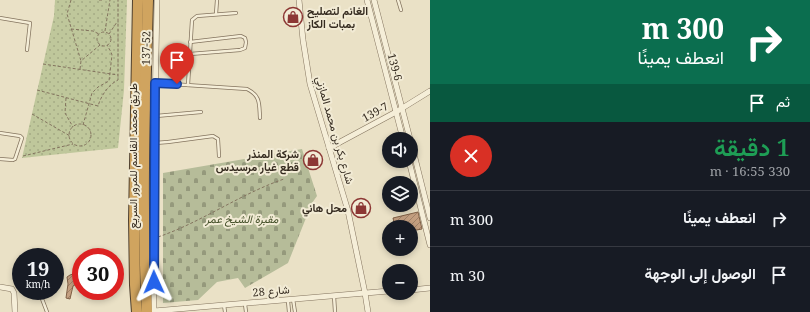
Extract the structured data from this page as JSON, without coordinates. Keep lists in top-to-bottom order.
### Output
{
  "streets": {
    "highway": ["طريق محمد القاسم للمرور السريع"],
    "street": [
      "137-52",
      "139-6",
      "139-7",
      "شارع بكر بن محمد المازني",
      "شارع 28"
    ]
  },
  "crossings": [
    ["137-52", "طريق محمد القاسم للمرور السريع"],
    ["137-52", "شارع 28"],
    ["139-6", "139-7"],
    ["139-7", "شارع بكر بن محمد المازني"],
    ["شارع بكر بن محمد المازني", "شارع 28"],
    ["طريق محمد القاسم للمرور السريع", "شارع 28"]
  ],
  "parks": ["مقبرة الشيخ عمر"],
  "places": {
    "shop": ["الغانم لتصليح بمبات الكاز", "شركة المنذر قطع غيار مرسيدس", "محل هاني"]
  },
  "page": {
    "turn": ["300 m", "انعطف يمينًا"],
    "then": "ثم",
    "heading": ["1 دقيقة", "330 m · 16:55"],
    "map_buttons": ["+", "−"],
    "list": [
      {
        "name": "انعطف يمينًا",
        "value": "300 m"
      },
      {
        "name": "الوصول إلى الوجهة",
        "value": "30 m"
      }
    ],
    "speed": "19 km/h",
    "limit": "30"
  }
}
